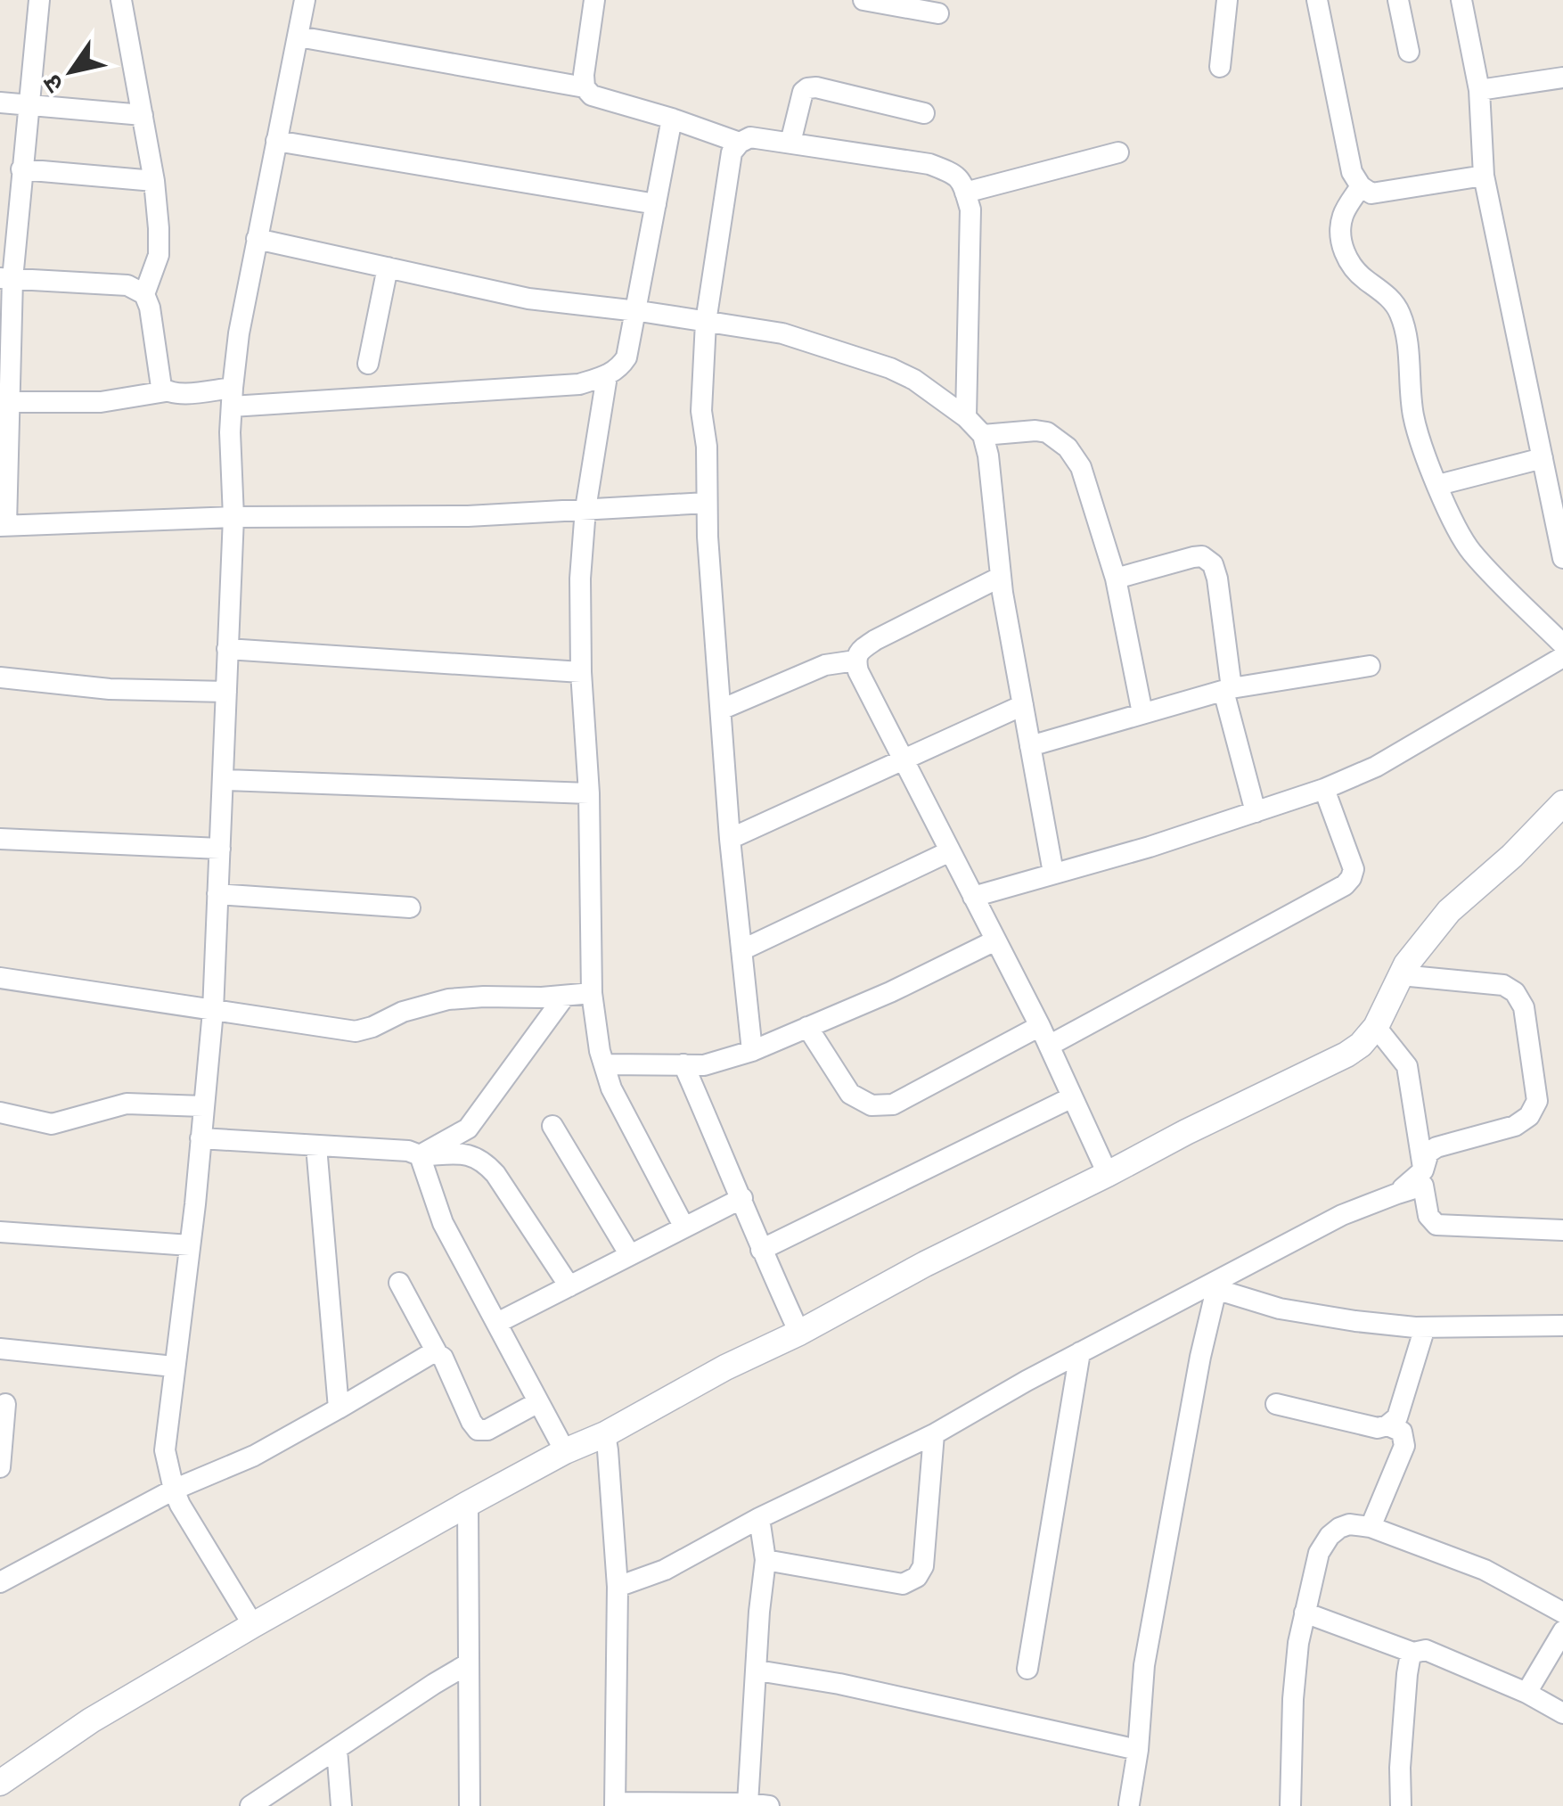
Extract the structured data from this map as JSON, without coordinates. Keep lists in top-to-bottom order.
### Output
{
  "north": "bottom left"
}
